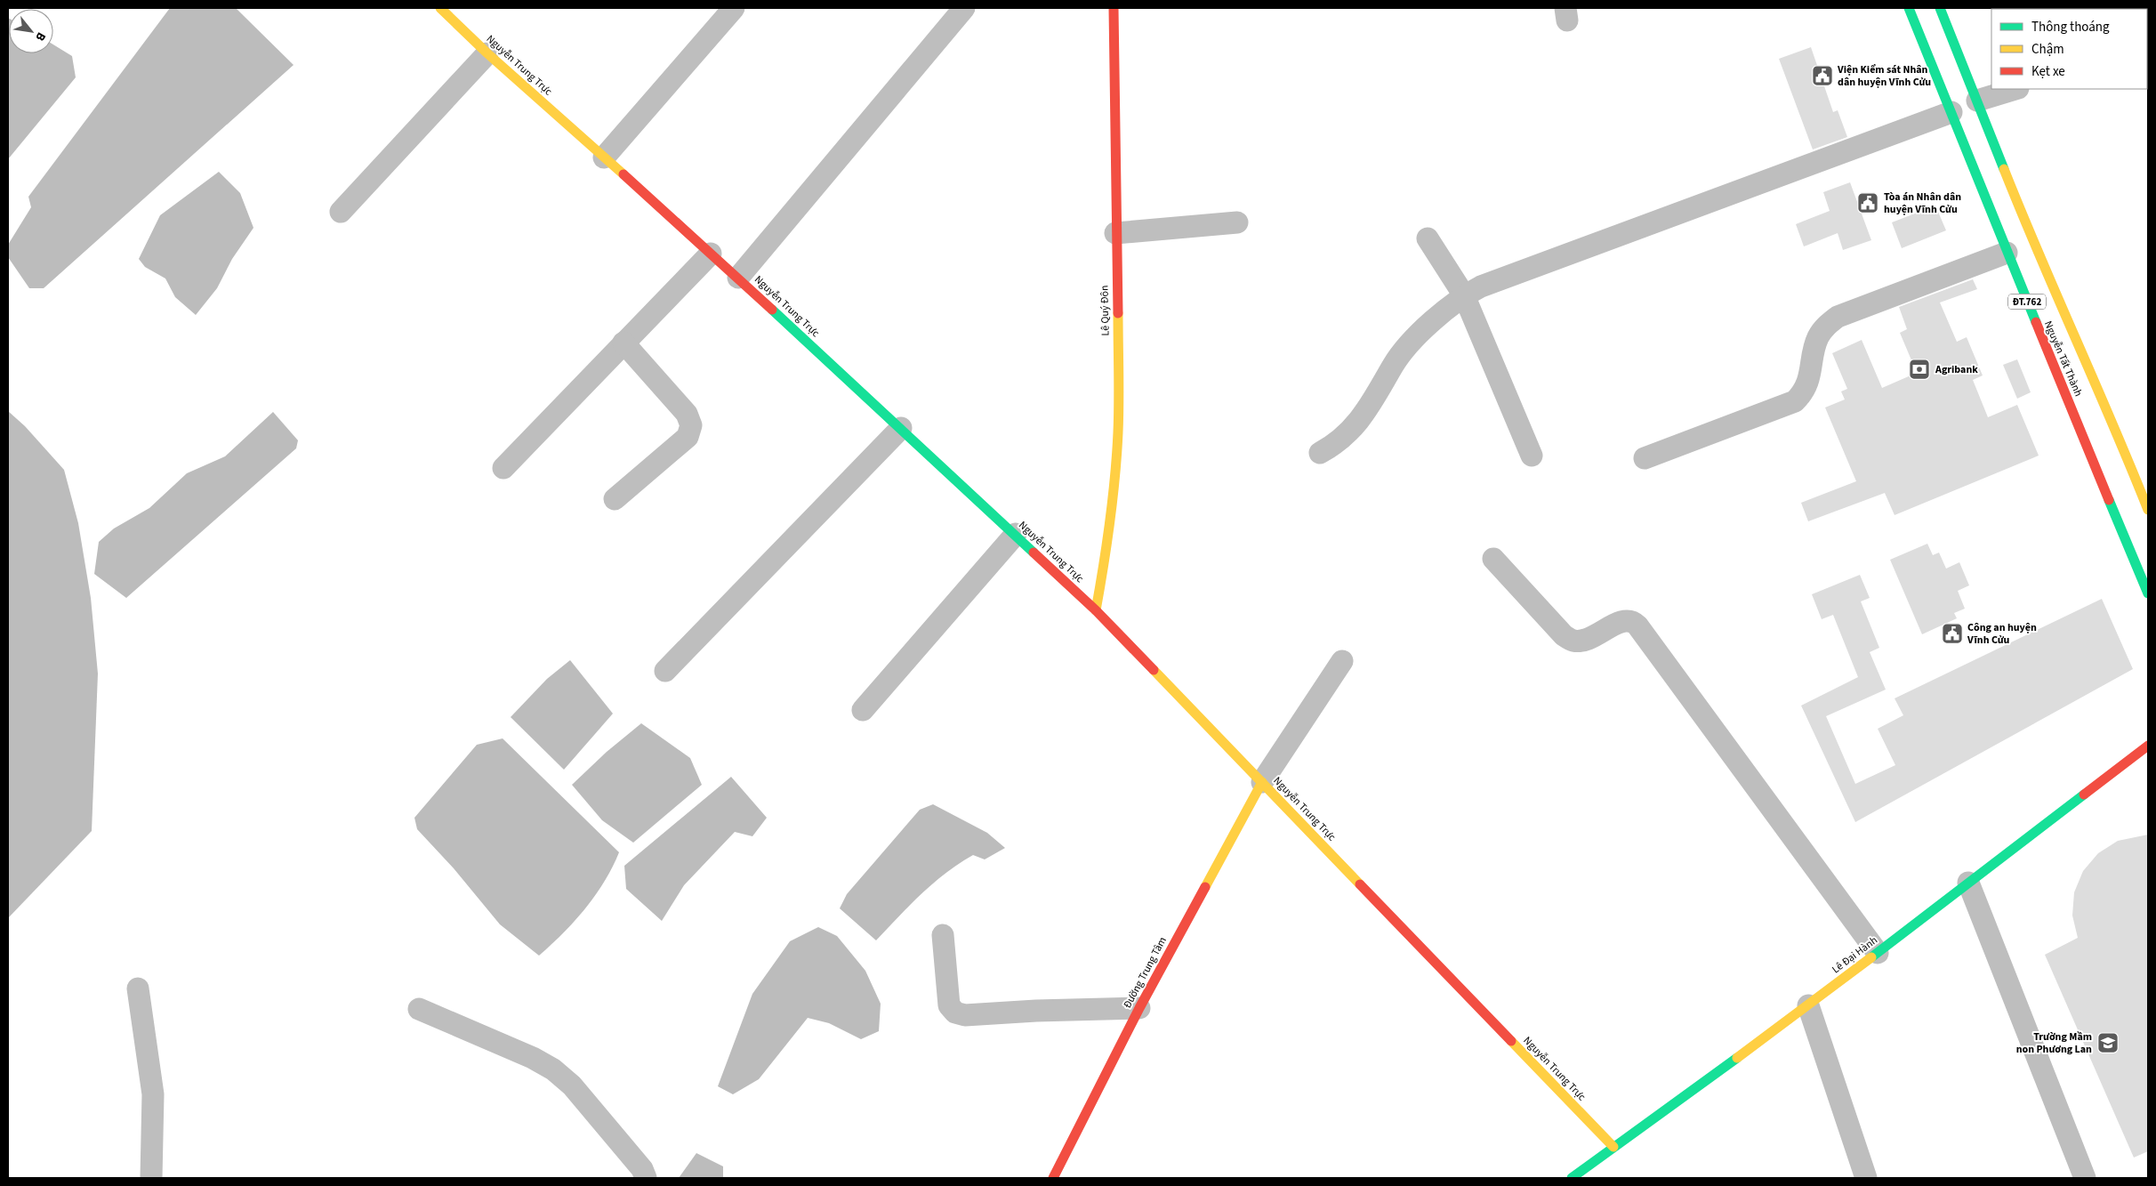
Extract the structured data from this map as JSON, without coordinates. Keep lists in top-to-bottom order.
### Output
{
  "streets": {
    "street": [
      "Nguyễn Trung Trực",
      "ĐT.762",
      "Lê Quý Đôn",
      "Nguyễn Tất Thành",
      "Lê Đại Hành",
      "Đường Trung Tâm"
    ]
  },
  "crossings": [
    ["Nguyễn Trung Trực", "Lê Quý Đôn"],
    ["Nguyễn Trung Trực", "Lê Đại Hành"],
    ["Nguyễn Trung Trực", "Đường Trung Tâm"]
  ],
  "places": {
    "public building": ["Viện Kiểm sát Nhân dân huyện Vĩnh Cửu", "Tòa án Nhân dân huyện Vĩnh Cửu", "Công an huyện Vĩnh Cửu"],
    "bank": ["Agribank"],
    "school or university": ["Trường Mầm non Phương Lan"]
  },
  "legend": ["Thông thoáng", "Chậm", "Kẹt xe"],
  "north": "bottom right"
}
